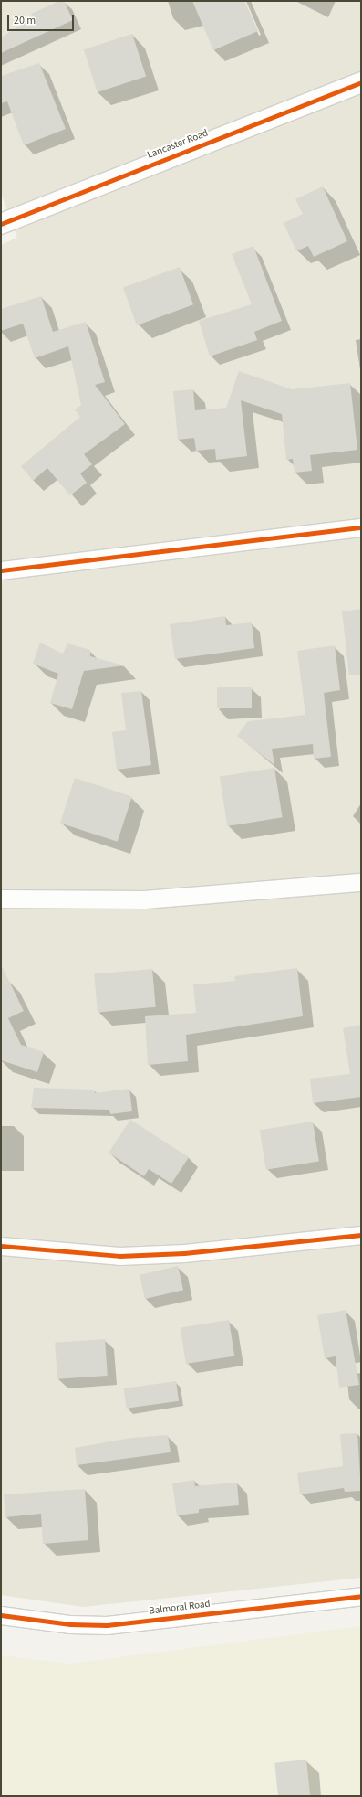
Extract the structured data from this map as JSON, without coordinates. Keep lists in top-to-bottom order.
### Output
{
  "streets": {
    "street": ["Lancaster Road", "Balmoral Road"]
  },
  "scale_bar": "20 m"
}
